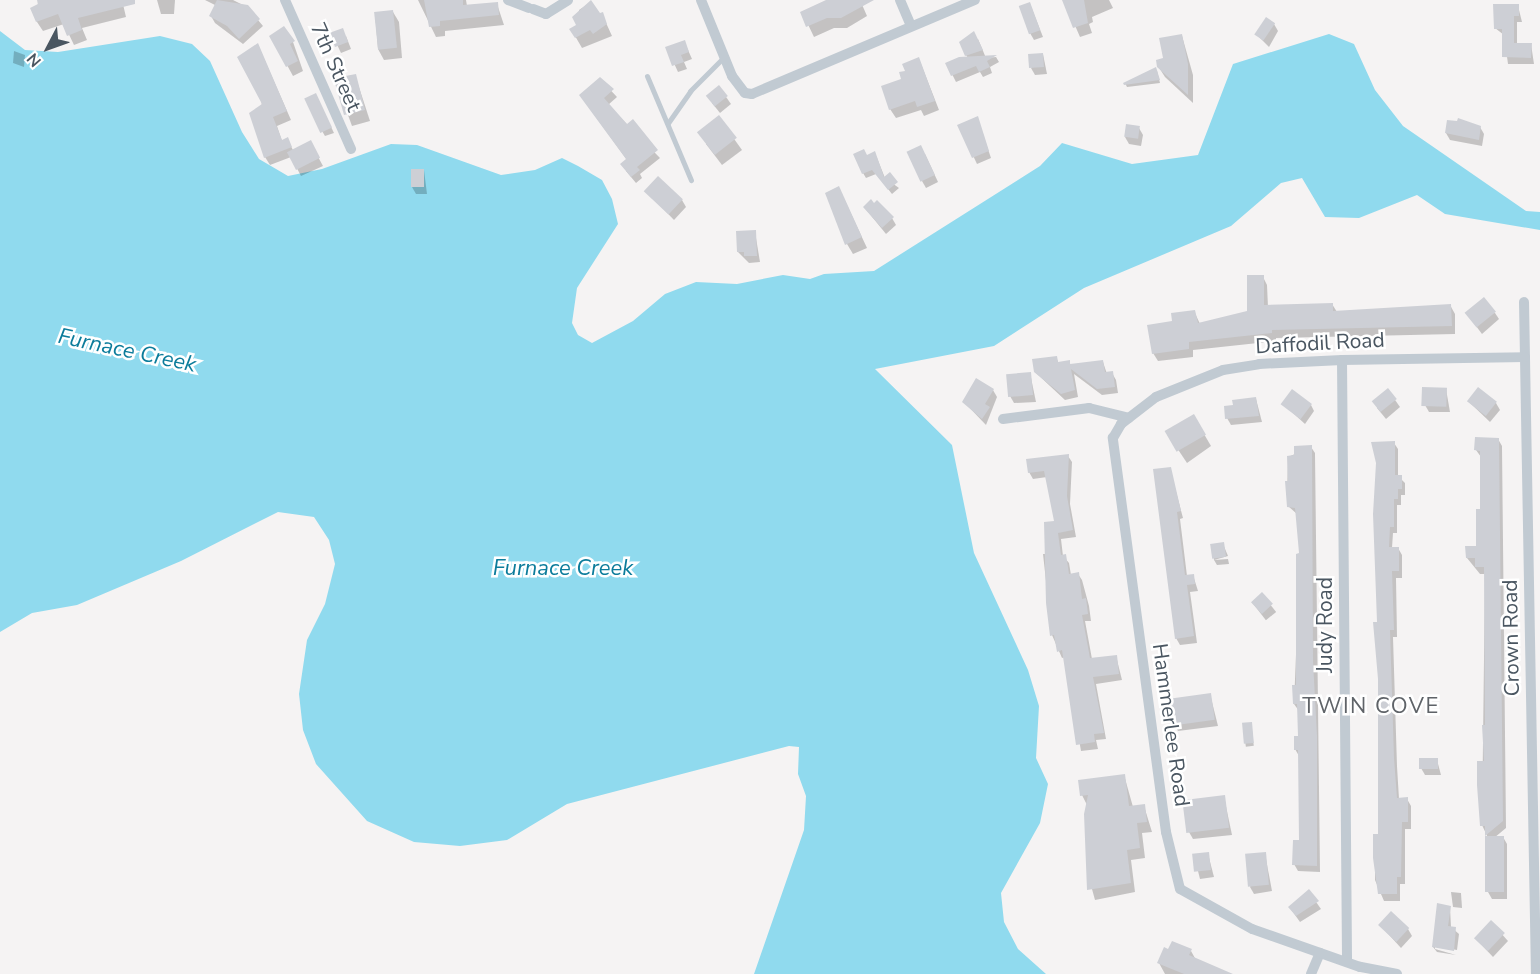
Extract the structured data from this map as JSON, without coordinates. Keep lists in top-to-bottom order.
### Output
{
  "streets": {
    "street": [
      "7th Street",
      "Daffodil Road",
      "Judy Road",
      "Crown Road",
      "Hammerlee Road"
    ]
  },
  "crossings": [
    ["Daffodil Road", "Judy Road"],
    ["Daffodil Road", "Crown Road"],
    ["Daffodil Road", "Hammerlee Road"],
    ["Judy Road", "Hammerlee Road"]
  ],
  "districts": ["TWIN COVE"],
  "water": ["Furnace Creek"],
  "north": "bottom left"
}
